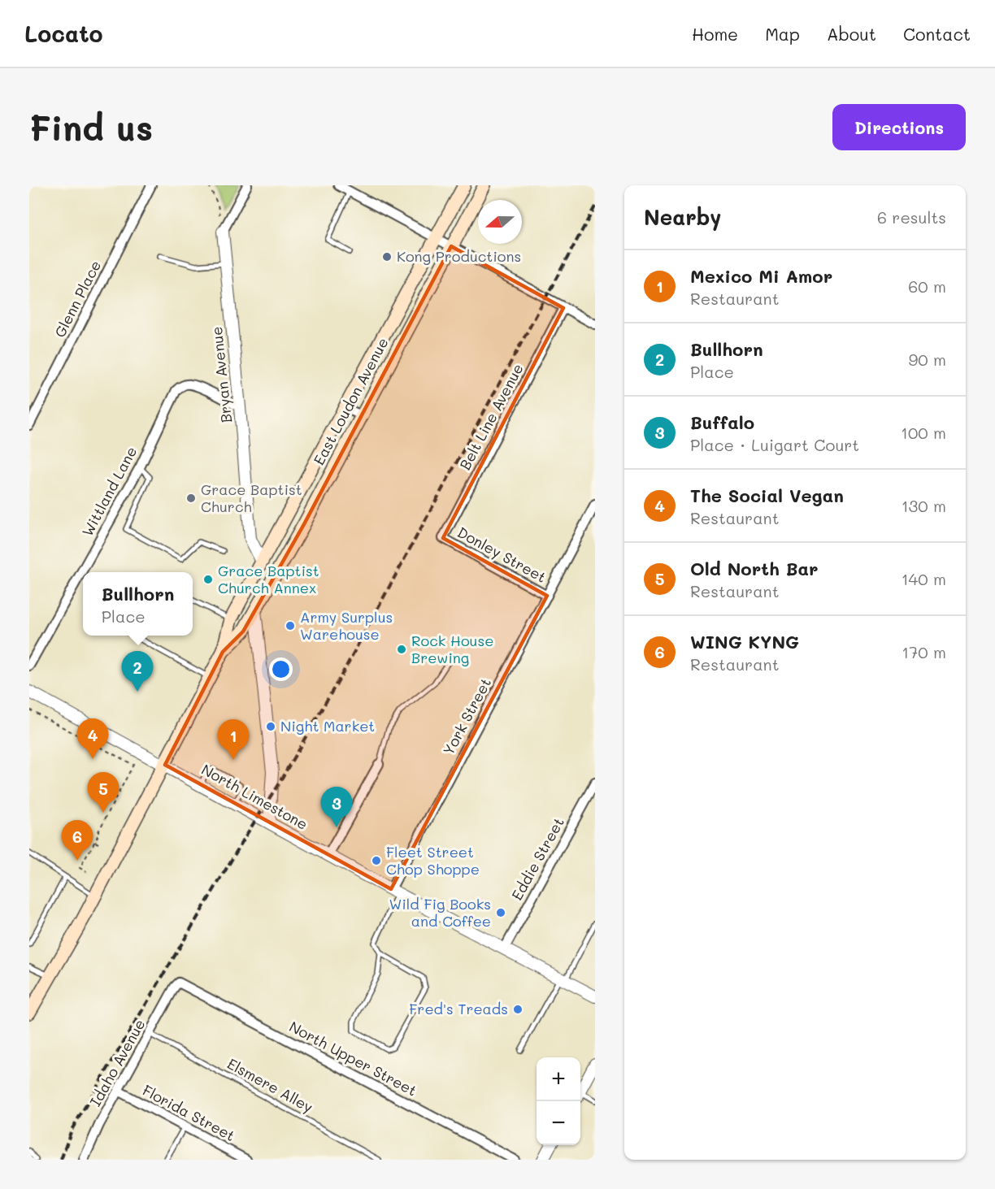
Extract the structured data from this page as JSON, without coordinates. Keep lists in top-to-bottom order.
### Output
{
  "streets": {
    "main road": ["East Loudon Avenue"],
    "street": [
      "Glenn Place",
      "Bryan Avenue",
      "Belt Line Avenue",
      "Wittland Lane",
      "Donley Street",
      "York Street",
      "North Limestone",
      "Eddie Street",
      "North Upper Street",
      "Idaho Avenue",
      "Florida Street"
    ],
    "lane": ["Elsmere Alley"]
  },
  "crossings": [
    ["Bryan Avenue", "East Loudon Avenue"],
    ["Bryan Avenue", "Wittland Lane"],
    ["East Loudon Avenue", "North Limestone"],
    ["Belt Line Avenue", "Donley Street"],
    ["Donley Street", "York Street"],
    ["York Street", "North Limestone"],
    ["North Limestone", "Eddie Street"],
    ["North Upper Street", "Idaho Avenue"],
    ["Idaho Avenue", "Elsmere Alley"],
    ["Idaho Avenue", "Florida Street"]
  ],
  "places": [
    "Kong Productions",
    "Grace Baptist Church",
    "Grace Baptist Church Annex",
    "Army Surplus Warehouse",
    "Rock House Brewing",
    "Night Market",
    "Fleet Street Chop Shoppe",
    "Wild Fig Books and Coffee",
    "Fred's Treads"
  ],
  "north": "left",
  "page": {
    "header": "Locato",
    "nav": [
      "Home",
      "Map",
      "About",
      "Contact"
    ],
    "buttons": "Directions",
    "title": "Find us",
    "heading": ["Nearby", "6 results"],
    "list": [
      {
        "mark": "1",
        "name": "Mexico Mi Amor",
        "note": "Restaurant",
        "value": "60 m"
      },
      {
        "mark": "2",
        "name": "Bullhorn",
        "note": "Place",
        "value": "90 m"
      },
      {
        "mark": "3",
        "name": "Buffalo",
        "note": "Place · Luigart Court",
        "value": "100 m"
      },
      {
        "mark": "4",
        "name": "The Social Vegan",
        "note": "Restaurant",
        "value": "130 m"
      },
      {
        "mark": "5",
        "name": "Old North Bar",
        "note": "Restaurant",
        "value": "140 m"
      },
      {
        "mark": "6",
        "name": "WING KYNG",
        "note": "Restaurant",
        "value": "170 m"
      }
    ],
    "popup": ["Bullhorn", "Place"],
    "pins": [
      "2",
      "4",
      "1",
      "5",
      "3",
      "6"
    ],
    "map_buttons": ["+", "−"]
  }
}
